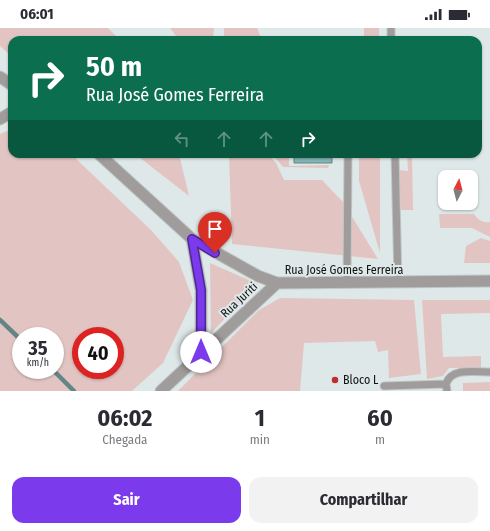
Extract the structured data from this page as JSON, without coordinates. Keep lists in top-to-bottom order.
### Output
{
  "streets": {
    "street": ["Rua José Gomes Ferreira", "Rua Juriti"]
  },
  "crossings": [
    ["Rua José Gomes Ferreira", "Rua Juriti"]
  ],
  "places": ["Bloco L"],
  "north": "top",
  "page": {
    "status": "06:01",
    "turn": ["50 m", "Rua José Gomes Ferreira"],
    "speed": "35 km/h",
    "limit": "40",
    "eta": [
      "06:02",
      "Chegada",
      "1",
      "min",
      "60",
      "m"
    ],
    "buttons": ["Sair", "Compartilhar"]
  }
}
